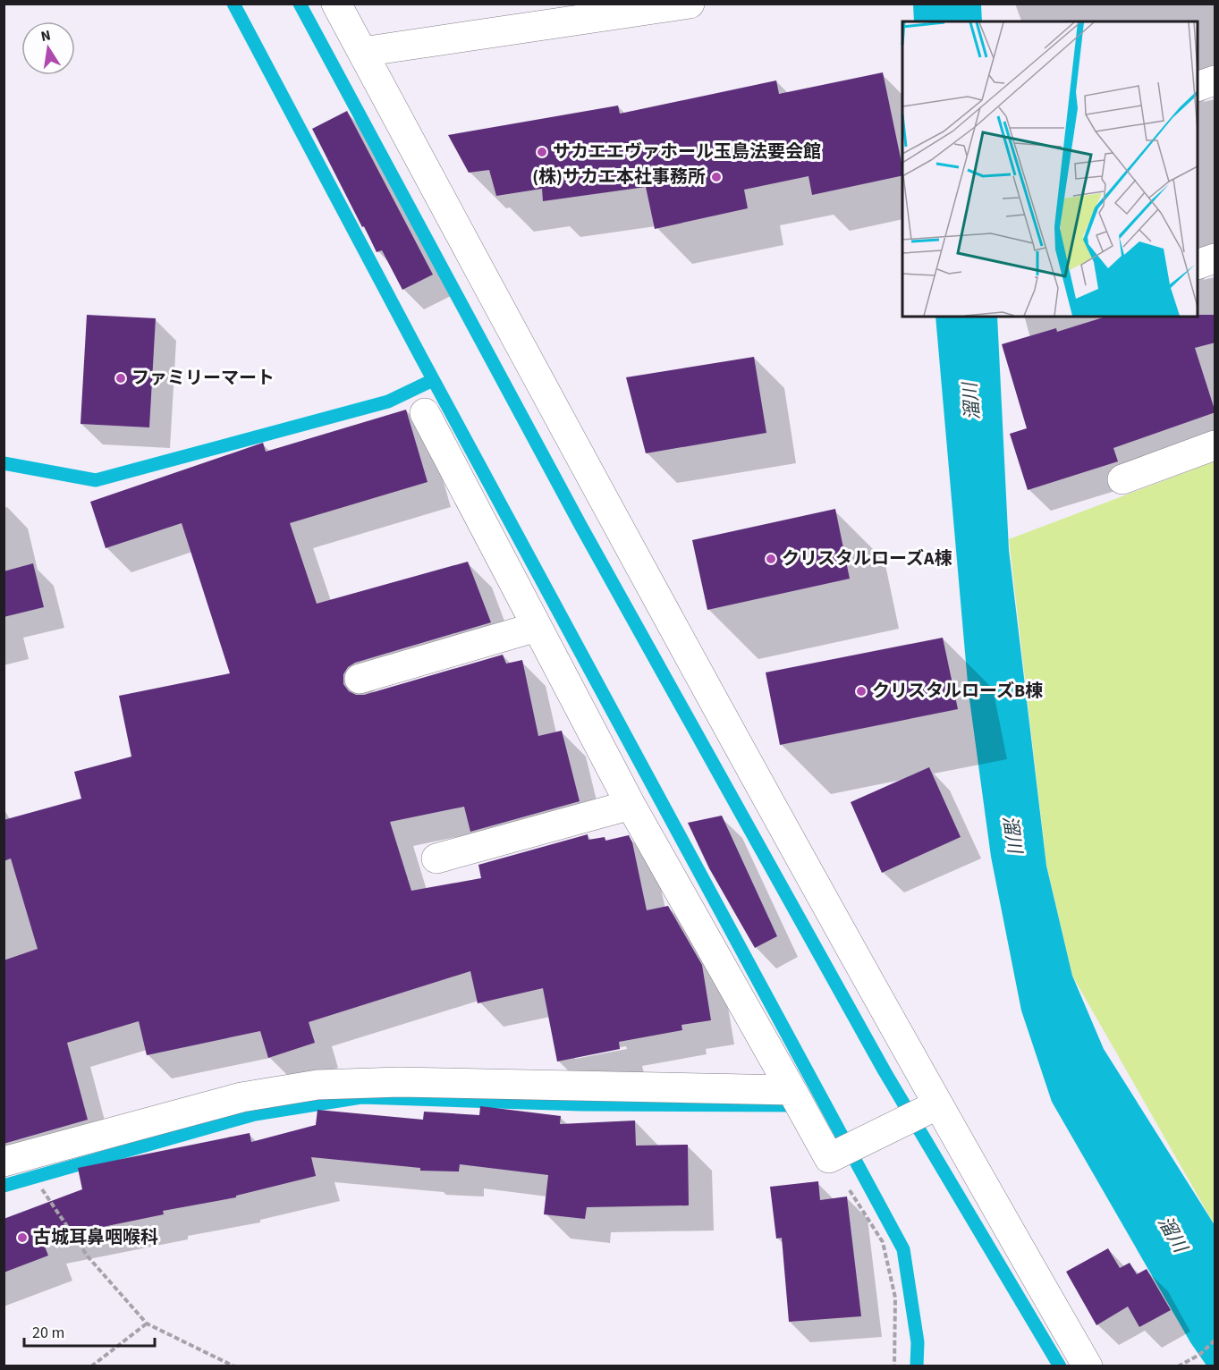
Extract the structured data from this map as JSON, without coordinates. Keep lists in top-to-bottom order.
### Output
{
  "water": ["溜川"],
  "places": [
    "サカエエヴァホール玉島法要会館",
    "(株)サカエ本社事務所",
    "ファミリーマート",
    "クリスタルローズA棟",
    "クリスタルローズB棟",
    "古城耳鼻咽喉科"
  ],
  "scale_bar": "20 m",
  "north": "top"
}
